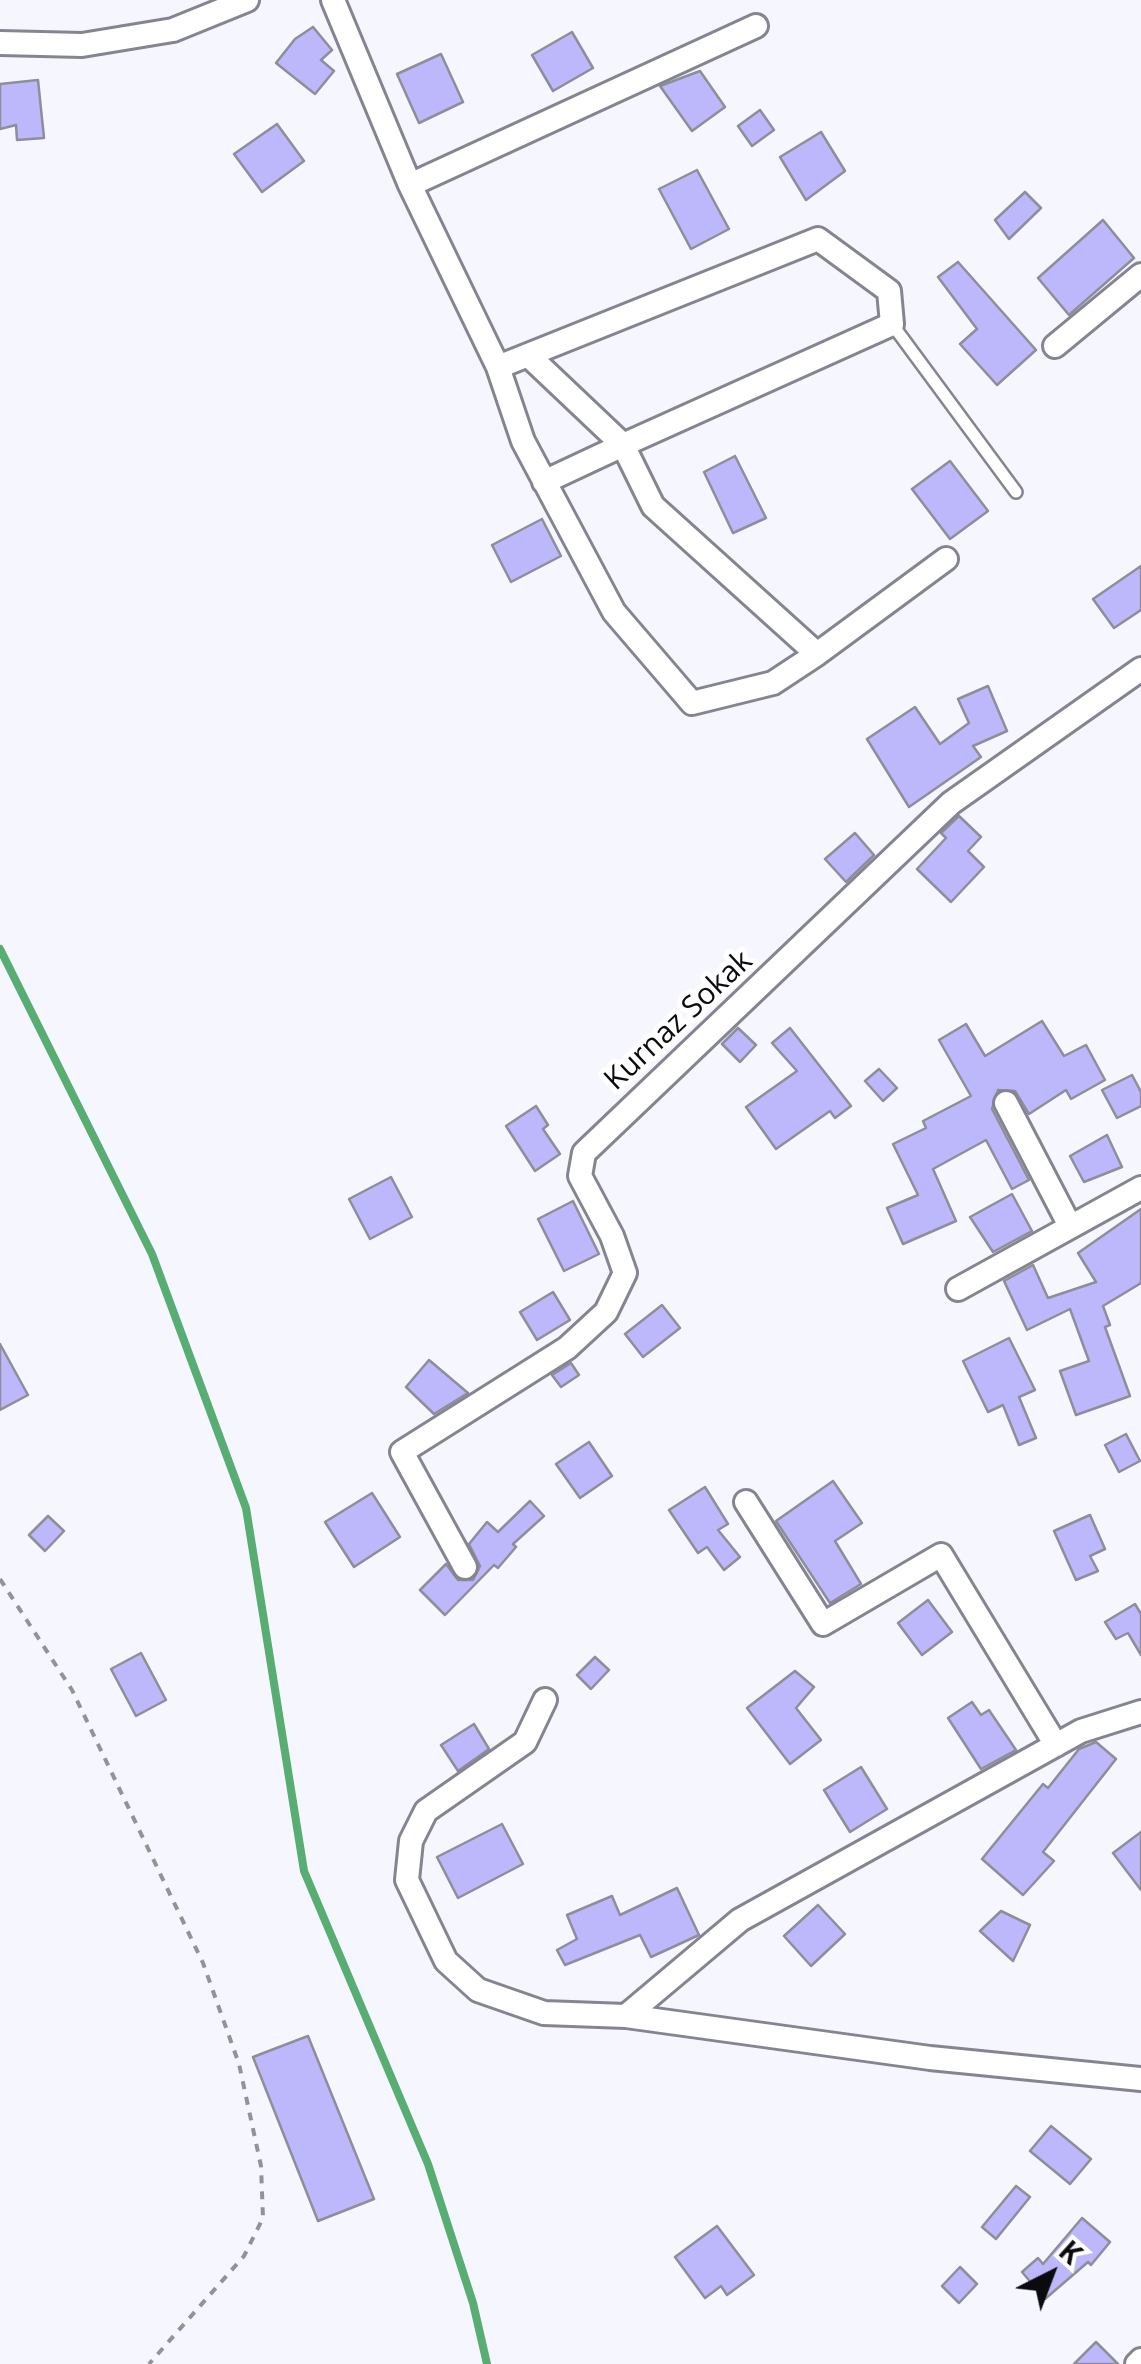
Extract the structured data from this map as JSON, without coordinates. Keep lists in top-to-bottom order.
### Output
{
  "streets": {
    "street": ["Kurnaz Sokak"]
  },
  "north": "top right"
}
